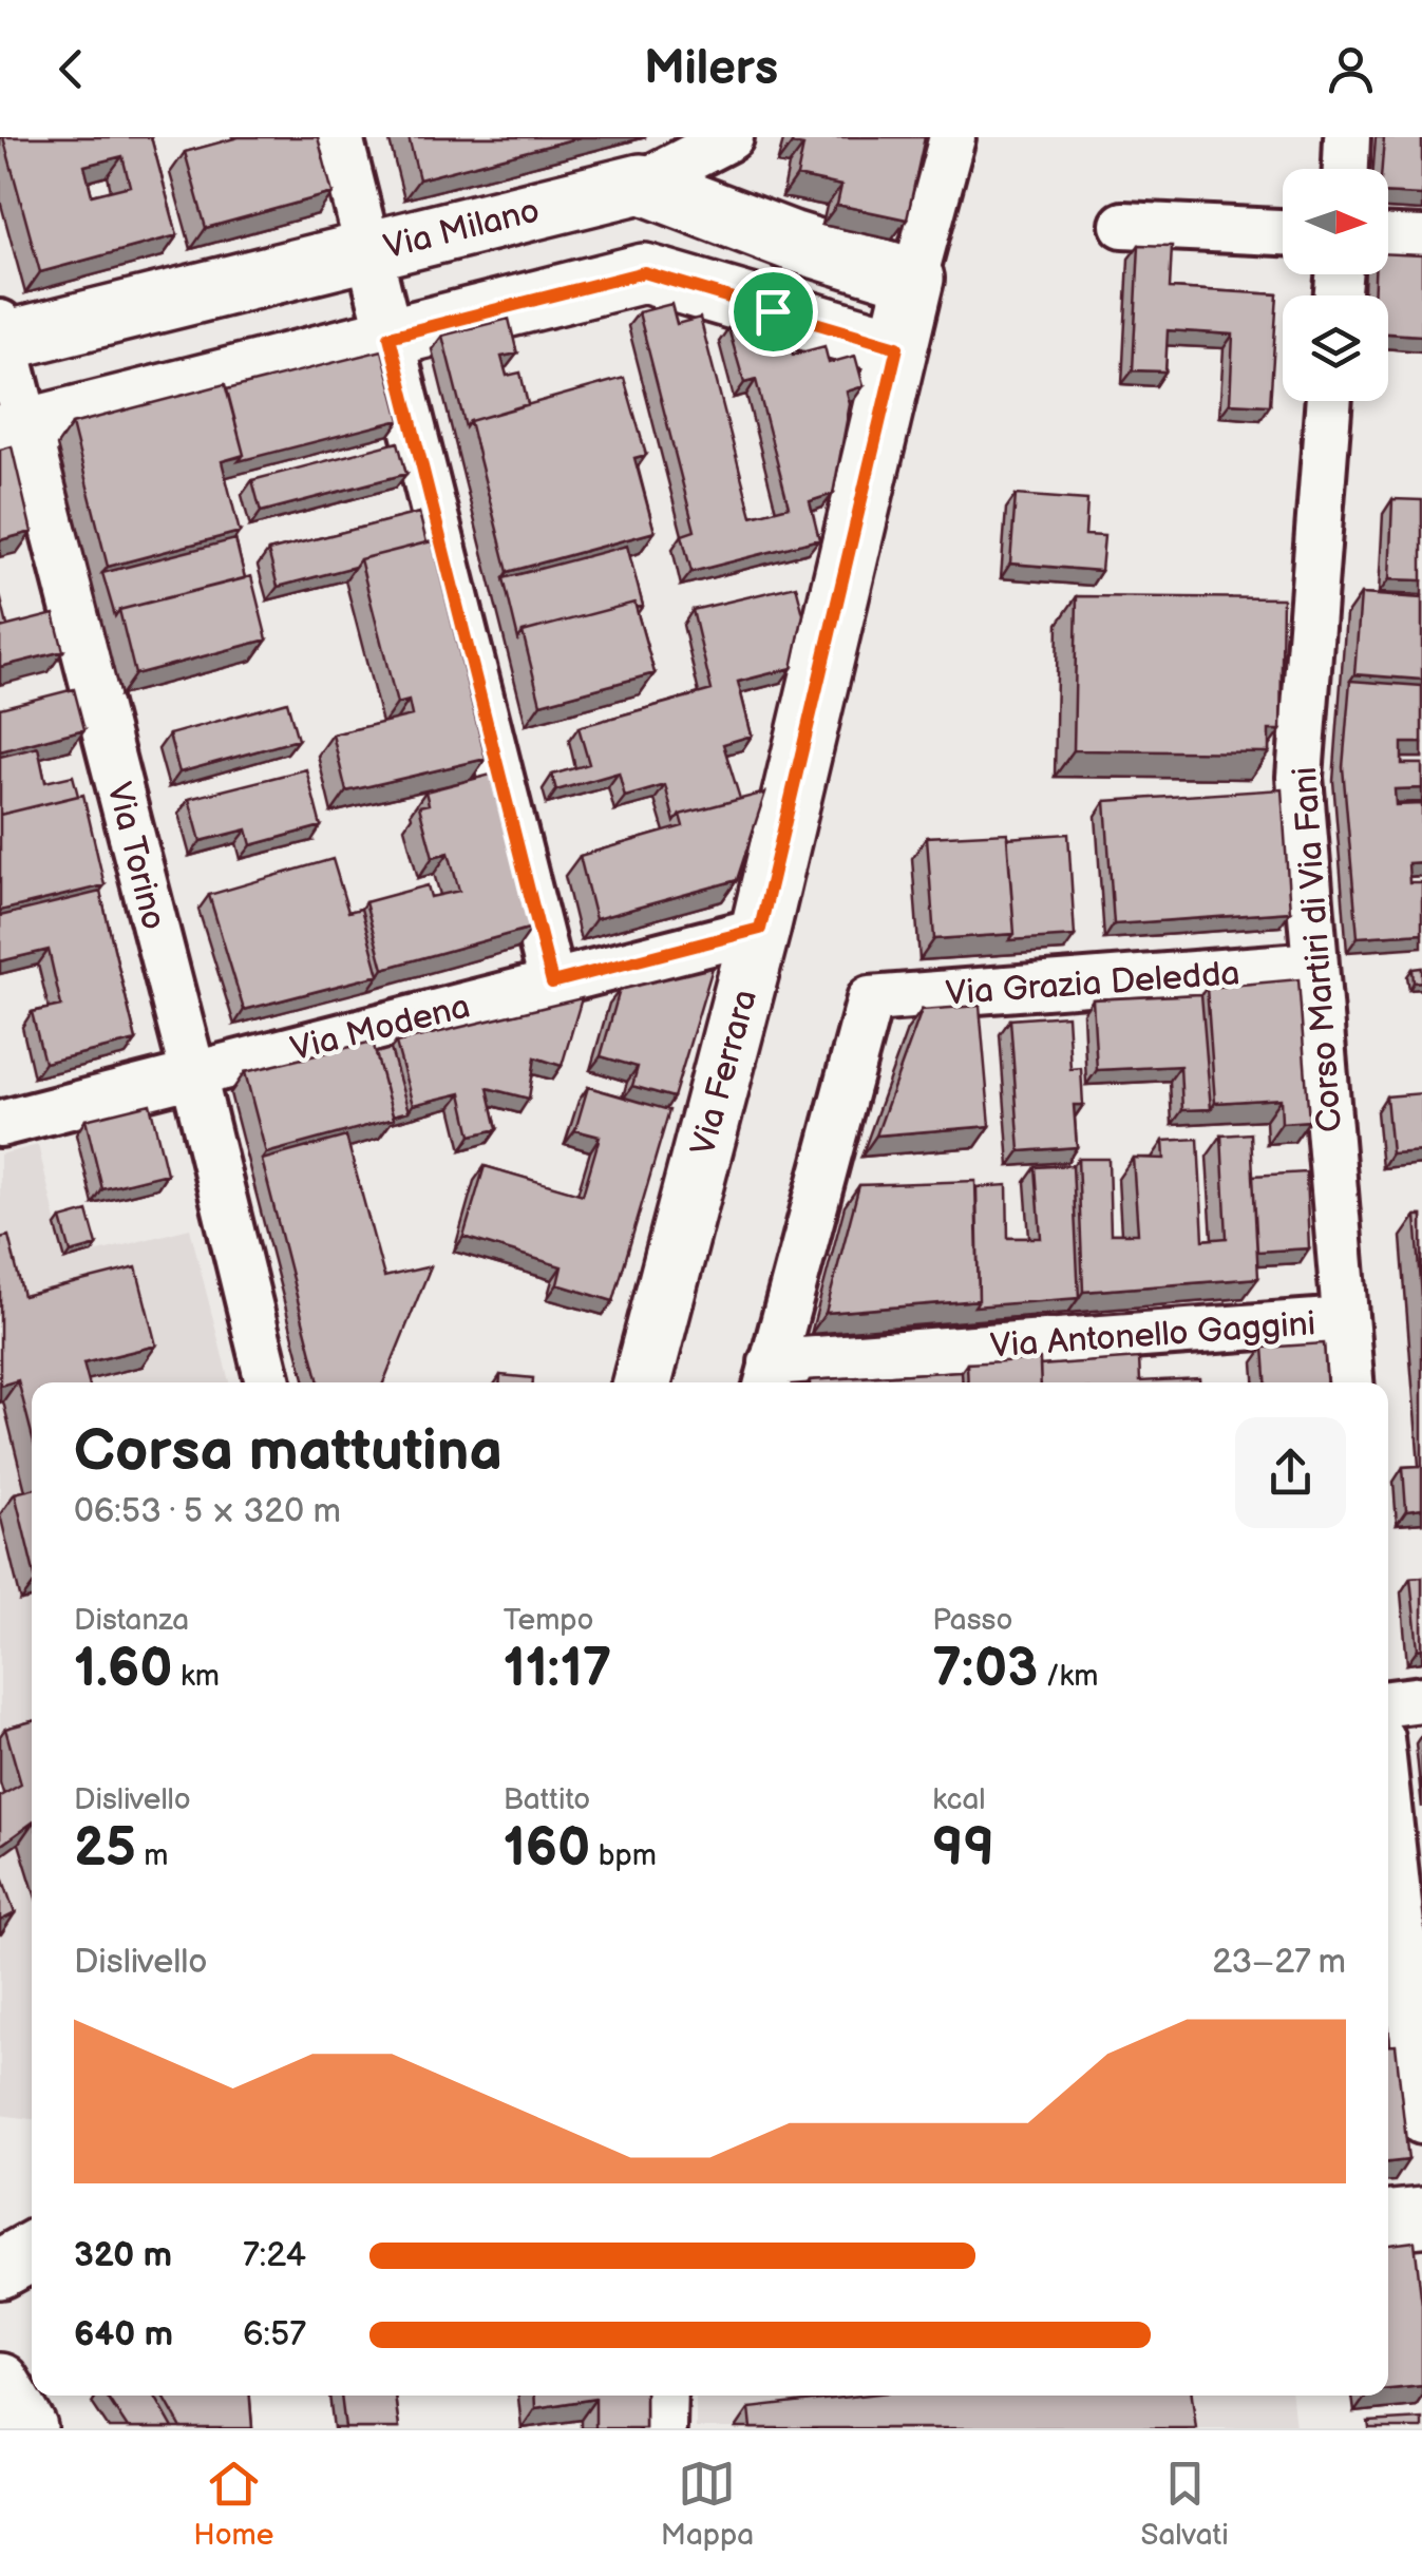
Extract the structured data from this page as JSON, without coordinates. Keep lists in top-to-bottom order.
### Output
{
  "streets": {
    "street": [
      "Via Milano",
      "Via Torino",
      "Corso Martiri di Via Fani",
      "Via Grazia Deledda",
      "Via Modena",
      "Via Ferrara",
      "Via Antonello Gaggini"
    ]
  },
  "crossings": [
    ["Via Milano", "Via Torino"],
    ["Via Torino", "Via Modena"],
    ["Corso Martiri di Via Fani", "Via Grazia Deledda"],
    ["Corso Martiri di Via Fani", "Via Antonello Gaggini"],
    ["Via Grazia Deledda", "Via Antonello Gaggini"],
    ["Via Modena", "Via Ferrara"]
  ],
  "north": "right",
  "page": {
    "header": "Milers",
    "heading": ["Corsa mattutina", "06:53 · 5 × 320 m"],
    "stats": [
      ["Distanza", "1.60 km"],
      ["Tempo", "11:17"],
      ["Passo", "7:03 /km"],
      ["Dislivello", "25 m"],
      ["Battito", "160 bpm"],
      ["kcal", "99"]
    ],
    "chart": ["Dislivello", "23–27 m"],
    "list": [
      {
        "name": "320 m",
        "note": "7:24"
      },
      {
        "name": "640 m",
        "note": "6:57"
      }
    ],
    "tabs": ["Home", "Mappa", "Salvati"]
  }
}
